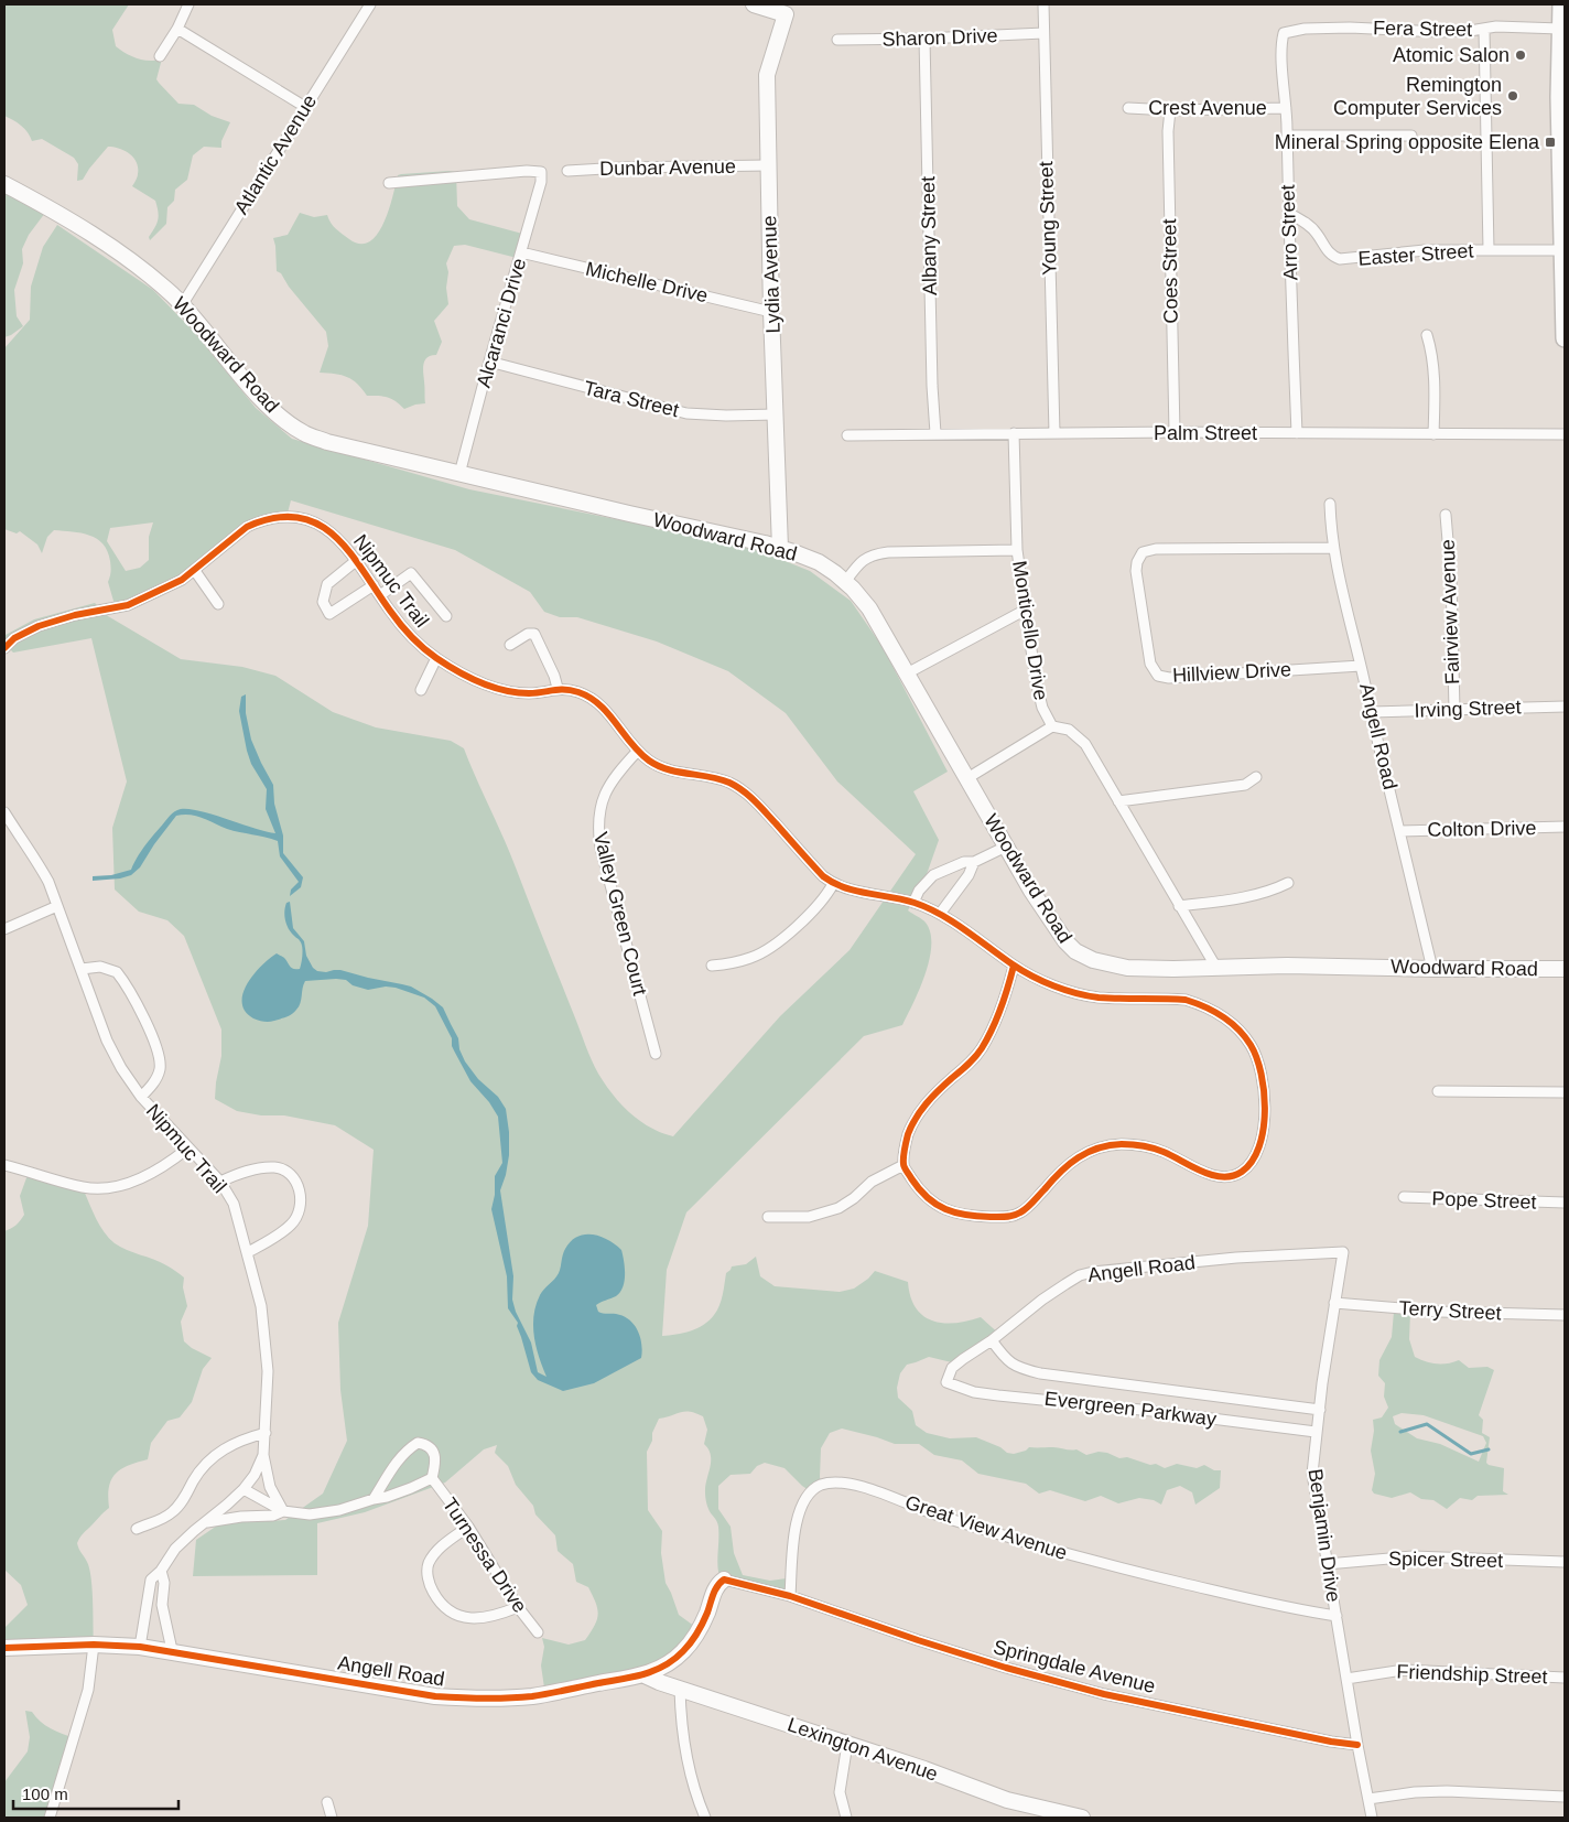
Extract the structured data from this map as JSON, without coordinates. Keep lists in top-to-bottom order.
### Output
{
  "streets": {
    "street": [
      "Fera Street",
      "Sharon Drive",
      "Crest Avenue",
      "Atlantic Avenue",
      "Dunbar Avenue",
      "Young Street",
      "Arro Street",
      "Albany Street",
      "Easter Street",
      "Coes Street",
      "Lydia Avenue",
      "Michelle Drive",
      "Alcaranci Drive",
      "Woodward Road",
      "Tara Street",
      "Palm Street",
      "Nipmuc Trail",
      "Fairview Avenue",
      "Monticello Drive",
      "Hillview Drive",
      "Irving Street",
      "Angell Road",
      "Colton Drive",
      "Valley Green Court",
      "Pope Street",
      "Terry Street",
      "Evergreen Parkway",
      "Great View Avenue",
      "Benjamin Drive",
      "Turnessa Drive",
      "Spicer Street",
      "Springdale Avenue",
      "Friendship Street",
      "Lexington Avenue"
    ]
  },
  "crossings": [
    ["Fera Street", "Arro Street"],
    ["Sharon Drive", "Young Street"],
    ["Sharon Drive", "Albany Street"],
    ["Crest Avenue", "Arro Street"],
    ["Crest Avenue", "Coes Street"],
    ["Atlantic Avenue", "Woodward Road"],
    ["Dunbar Avenue", "Lydia Avenue"],
    ["Young Street", "Palm Street"],
    ["Arro Street", "Easter Street"],
    ["Arro Street", "Palm Street"],
    ["Albany Street", "Palm Street"],
    ["Coes Street", "Palm Street"],
    ["Lydia Avenue", "Michelle Drive"],
    ["Lydia Avenue", "Woodward Road"],
    ["Lydia Avenue", "Tara Street"],
    ["Michelle Drive", "Alcaranci Drive"],
    ["Alcaranci Drive", "Woodward Road"],
    ["Alcaranci Drive", "Tara Street"],
    ["Woodward Road", "Monticello Drive"],
    ["Woodward Road", "Angell Road"],
    ["Palm Street", "Monticello Drive"],
    ["Nipmuc Trail", "Angell Road"],
    ["Nipmuc Trail", "Valley Green Court"],
    ["Fairview Avenue", "Irving Street"],
    ["Hillview Drive", "Angell Road"],
    ["Irving Street", "Angell Road"],
    ["Angell Road", "Colton Drive"],
    ["Angell Road", "Evergreen Parkway"],
    ["Angell Road", "Benjamin Drive"],
    ["Angell Road", "Lexington Avenue"],
    ["Terry Street", "Benjamin Drive"],
    ["Evergreen Parkway", "Benjamin Drive"],
    ["Great View Avenue", "Benjamin Drive"],
    ["Great View Avenue", "Springdale Avenue"],
    ["Benjamin Drive", "Spicer Street"],
    ["Benjamin Drive", "Springdale Avenue"],
    ["Benjamin Drive", "Friendship Street"]
  ],
  "places": {
    "other": ["Atomic Salon", "Remington Computer Services"],
    "transit": ["Mineral Spring opposite Elena"]
  },
  "scale_bar": "100 m"
}
